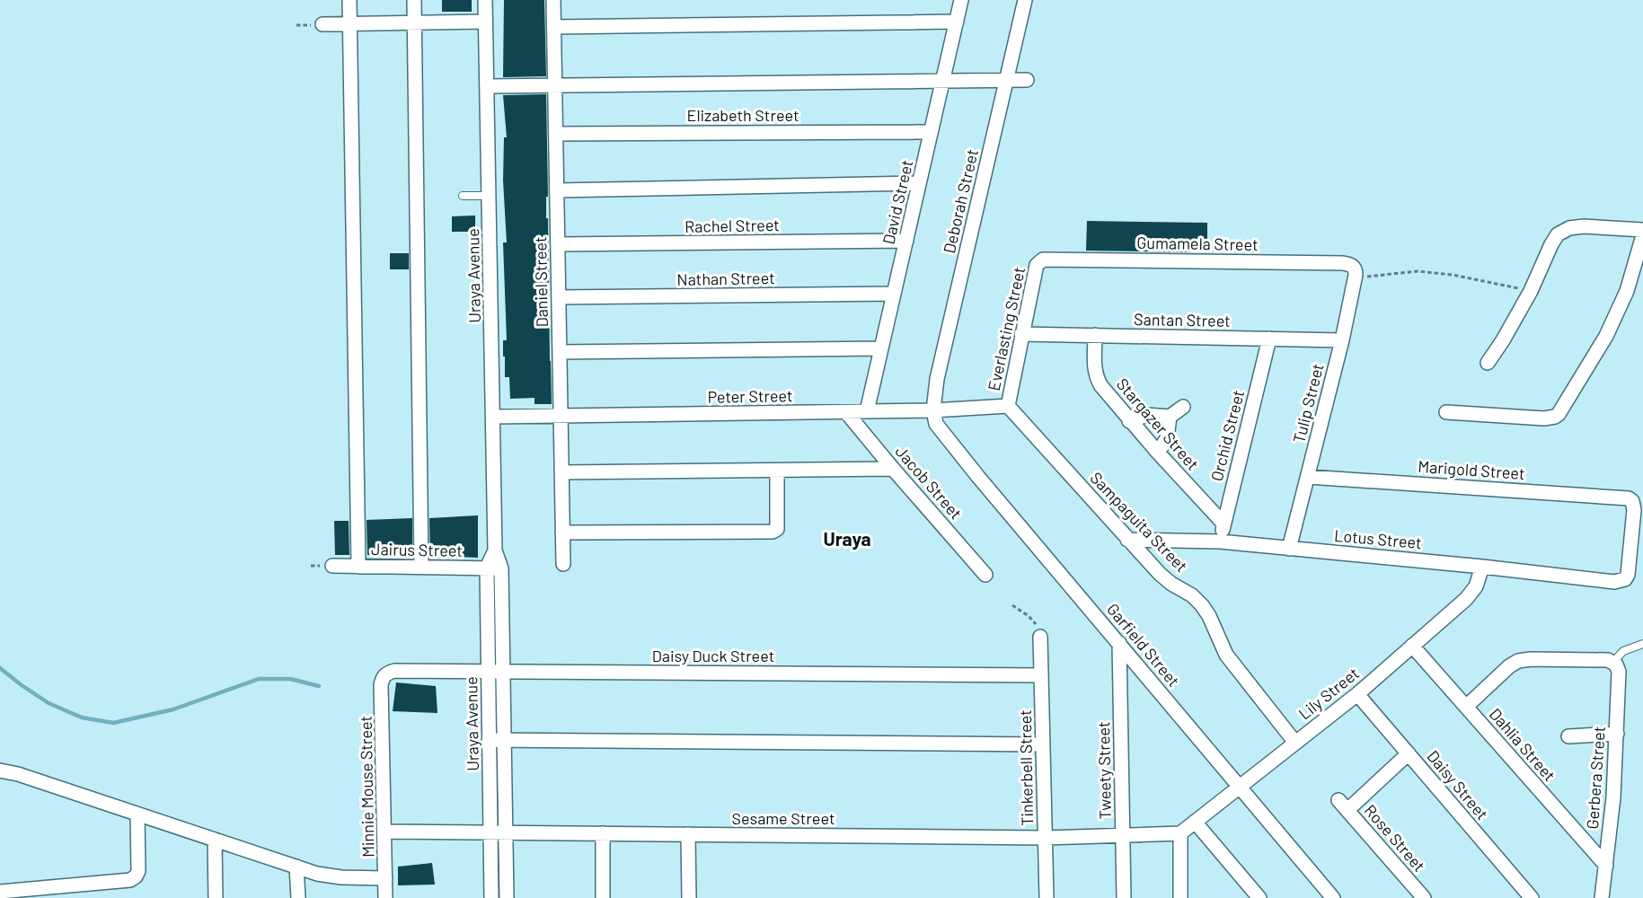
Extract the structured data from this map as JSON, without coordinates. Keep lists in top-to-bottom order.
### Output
{
  "streets": {
    "street": [
      "Elizabeth Street",
      "Deborah Street",
      "David Street",
      "Rachel Street",
      "Gumamela Street",
      "Uraya Avenue",
      "Nathan Street",
      "Daniel Street",
      "Santan Street",
      "Everlasting Street",
      "Peter Street",
      "Tulip Street",
      "Stargazer Street",
      "Orchid Street",
      "Marigold Street",
      "Jacob Street",
      "Sampaguita Street",
      "Lotus Street",
      "Jairus Street",
      "Garfield Street",
      "Daisy Duck Street",
      "Lily Street",
      "Dahlia Street",
      "Tinkerbell Street",
      "Tweety Street",
      "Gerbera Street",
      "Daisy Street",
      "Minnie Mouse Street",
      "Sesame Street",
      "Rose Street"
    ]
  },
  "crossings": [
    ["Elizabeth Street", "David Street"],
    ["Elizabeth Street", "Daniel Street"],
    ["Deborah Street", "Peter Street"],
    ["Deborah Street", "Garfield Street"],
    ["David Street", "Rachel Street"],
    ["David Street", "Nathan Street"],
    ["David Street", "Peter Street"],
    ["Rachel Street", "Daniel Street"],
    ["Gumamela Street", "Everlasting Street"],
    ["Gumamela Street", "Tulip Street"],
    ["Uraya Avenue", "Peter Street"],
    ["Uraya Avenue", "Jairus Street"],
    ["Uraya Avenue", "Daisy Duck Street"],
    ["Uraya Avenue", "Sesame Street"],
    ["Nathan Street", "Daniel Street"],
    ["Daniel Street", "Peter Street"],
    ["Santan Street", "Everlasting Street"],
    ["Santan Street", "Tulip Street"],
    ["Santan Street", "Stargazer Street"],
    ["Santan Street", "Orchid Street"],
    ["Everlasting Street", "Peter Street"],
    ["Everlasting Street", "Sampaguita Street"],
    ["Peter Street", "Jacob Street"],
    ["Peter Street", "Sampaguita Street"],
    ["Peter Street", "Garfield Street"],
    ["Tulip Street", "Marigold Street"],
    ["Tulip Street", "Lotus Street"],
    ["Stargazer Street", "Orchid Street"],
    ["Orchid Street", "Lotus Street"],
    ["Marigold Street", "Lotus Street"],
    ["Sampaguita Street", "Lotus Street"],
    ["Sampaguita Street", "Lily Street"],
    ["Lotus Street", "Lily Street"],
    ["Garfield Street", "Lily Street"],
    ["Garfield Street", "Tweety Street"],
    ["Daisy Duck Street", "Tinkerbell Street"],
    ["Daisy Duck Street", "Minnie Mouse Street"],
    ["Lily Street", "Dahlia Street"],
    ["Lily Street", "Daisy Street"],
    ["Lily Street", "Sesame Street"],
    ["Dahlia Street", "Gerbera Street"],
    ["Tinkerbell Street", "Sesame Street"],
    ["Tweety Street", "Sesame Street"],
    ["Daisy Street", "Rose Street"],
    ["Minnie Mouse Street", "Sesame Street"]
  ],
  "districts": ["Uraya"]
}
